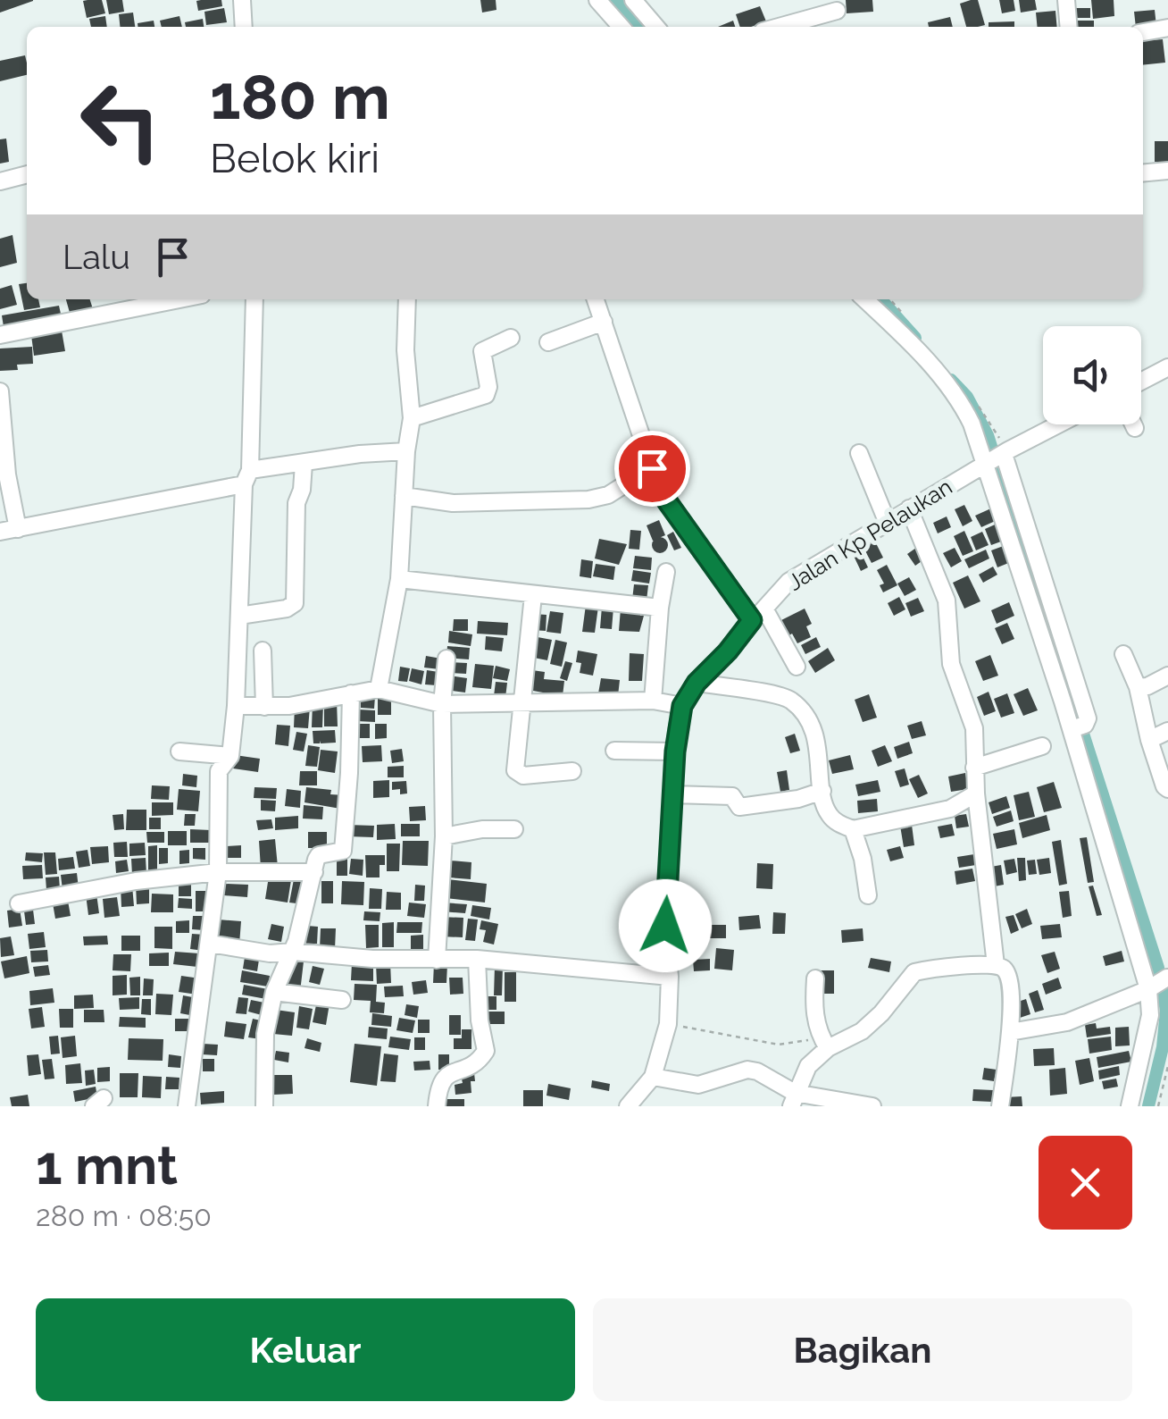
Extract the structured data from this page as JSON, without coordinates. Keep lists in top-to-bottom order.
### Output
{
  "streets": {
    "street": ["Jalan Kp Pelaukan"]
  },
  "page": {
    "turn": ["180 m", "Belok kiri"],
    "then": "Lalu",
    "heading": ["1 mnt", "280 m · 08:50"],
    "buttons": ["Keluar", "Bagikan"]
  }
}
